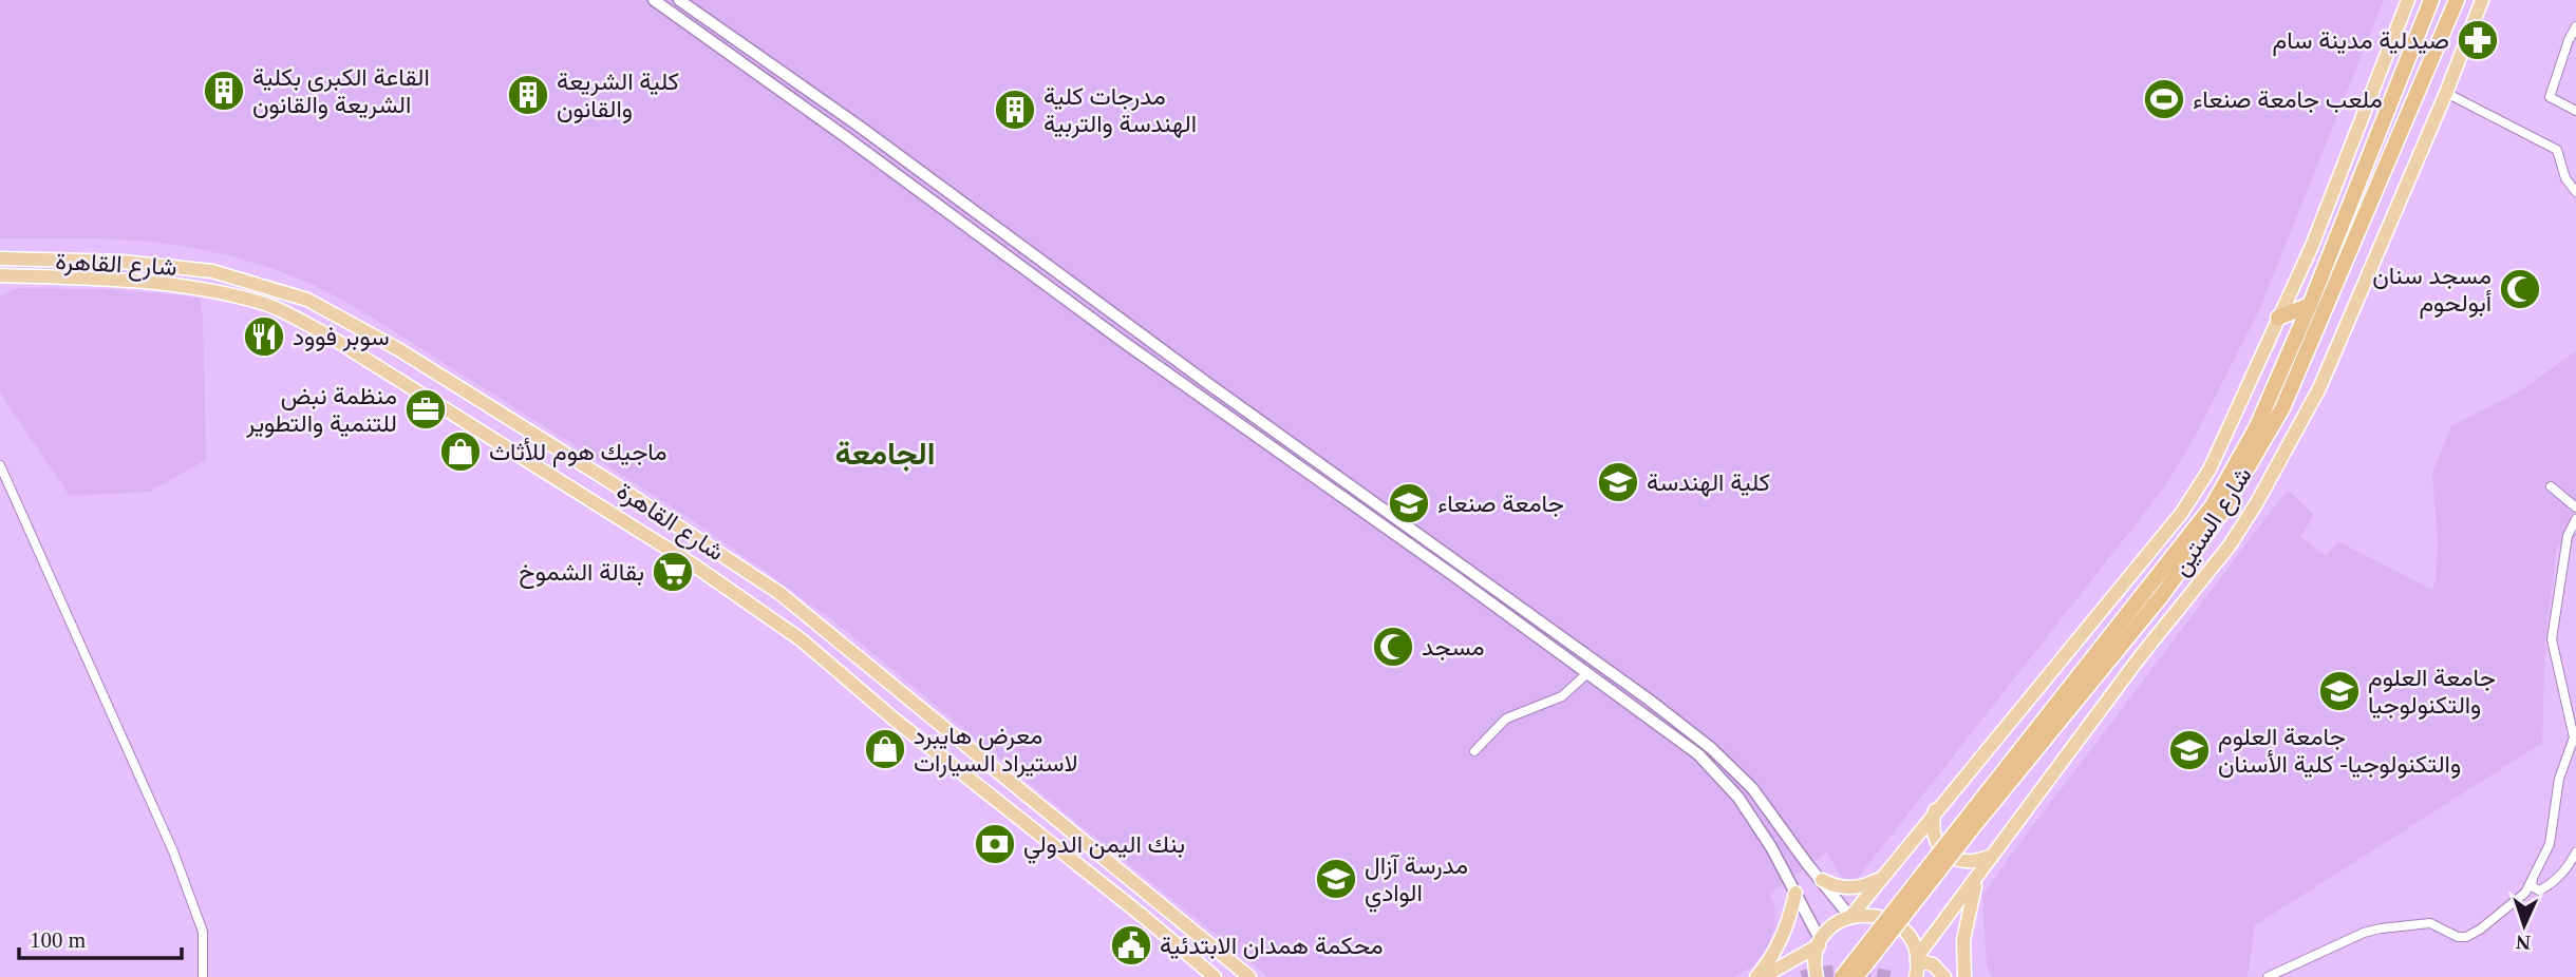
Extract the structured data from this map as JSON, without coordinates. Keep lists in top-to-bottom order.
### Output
{
  "streets": {
    "highway": ["شارع الستين"],
    "main road": ["شارع القاهرة"]
  },
  "districts": ["الجامعة"],
  "places": {
    "pharmacy": ["صيدلية مدينة سام"],
    "building": ["القاعة الكبرى بكلية الشريعة والقانون", "كلية الشريعة والقانون", "مدرجات كلية الهندسة والتربية"],
    "sports": ["ملعب جامعة صنعاء"],
    "mosque": ["مسجد سنان أبولحوم", "مسجد"],
    "restaurant": ["سوبر فوود"],
    "office": ["منظمة نبض للتنمية والتطوير"],
    "shop": ["ماجيك هوم للأثاث", "معرض هايبرد لاستيراد السيارات"],
    "school or university": [
      "كلية الهندسة",
      "جامعة صنعاء",
      "جامعة العلوم والتكنولوجيا",
      "جامعة العلوم والتكنولوجيا- كلية الأسنان",
      "مدرسة آزال الوادي"
    ],
    "supermarket": ["بقالة الشموخ"],
    "bank": ["بنك اليمن الدولي"],
    "public building": ["محكمة همدان الابتدئية"]
  },
  "scale_bar": "100 m",
  "north": "bottom"
}
